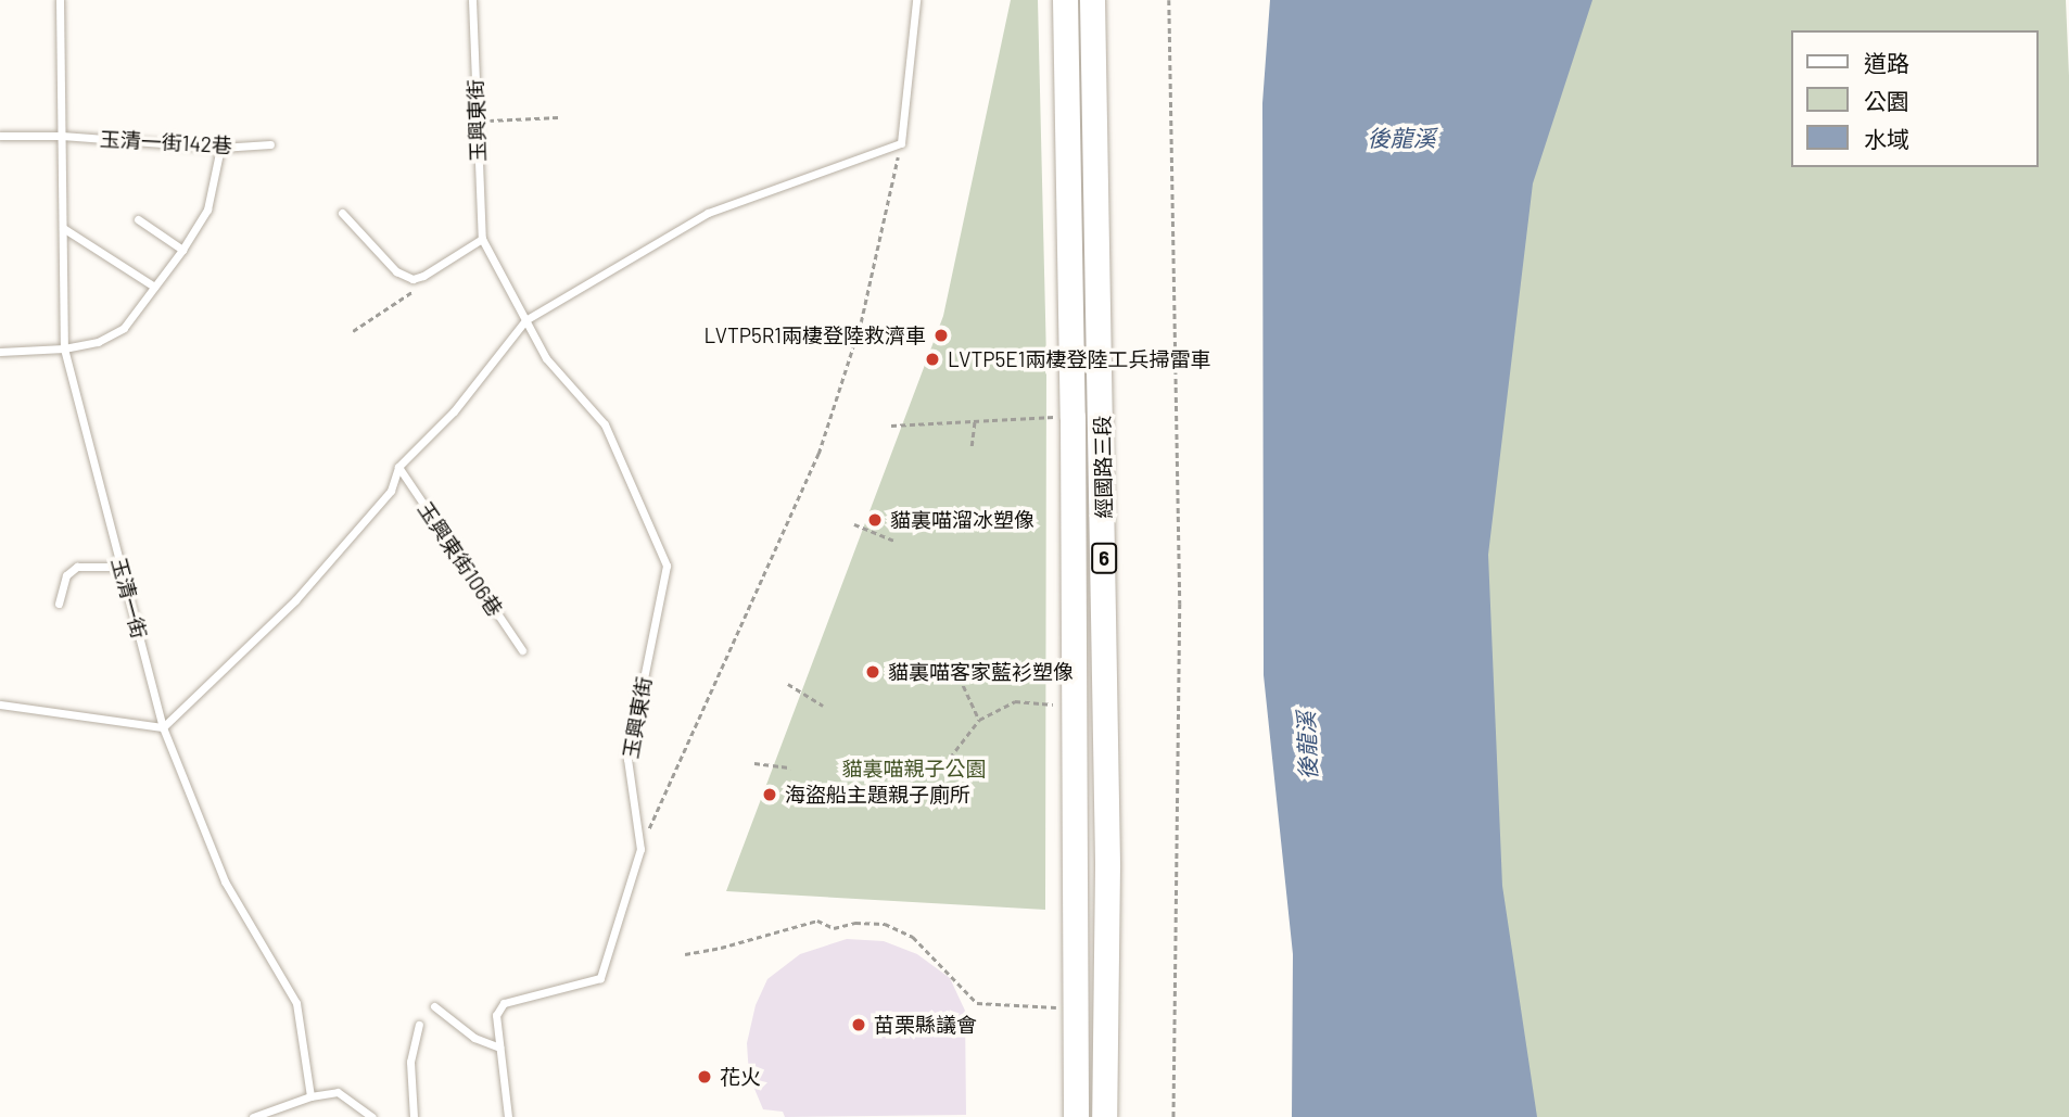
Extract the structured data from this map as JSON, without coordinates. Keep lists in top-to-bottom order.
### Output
{
  "streets": {
    "main road": ["經國路三段", "6"],
    "lane": [
      "玉興東街",
      "玉清一街142巷",
      "玉興東街106巷",
      "玉清一街"
    ]
  },
  "crossings": [
    ["玉清一街142巷", "玉清一街"]
  ],
  "water": ["後龍溪"],
  "parks": ["貓裏喵親子公園"],
  "places": [
    "LVTP5R1兩棲登陸救濟車",
    "LVTP5E1兩棲登陸工兵掃雷車",
    "貓裏喵溜冰塑像",
    "貓裏喵客家藍衫塑像",
    "海盜船主題親子廁所",
    "苗栗縣議會",
    "花火"
  ],
  "legend": ["道路", "公園", "水域"]
}
